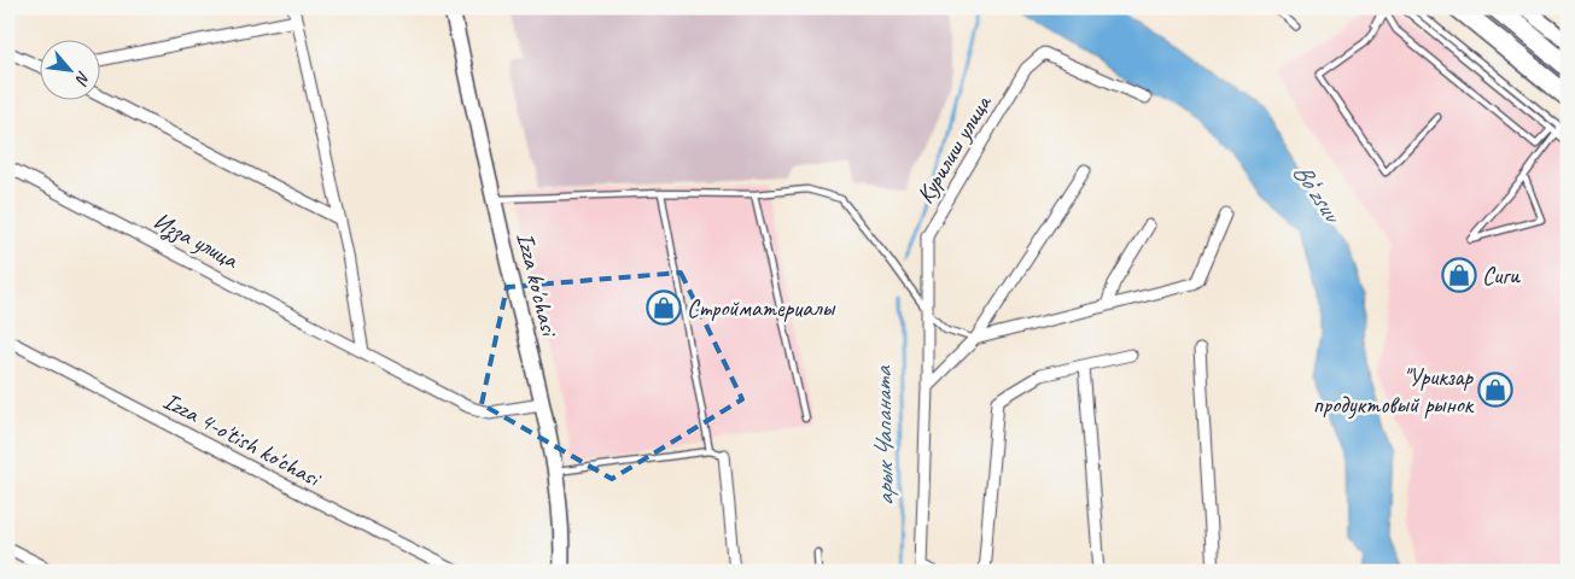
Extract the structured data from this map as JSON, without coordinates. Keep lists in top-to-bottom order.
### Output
{
  "streets": {
    "main road": ["Izza ko'chasi"],
    "street": ["Курилиш улица", "Изза улица", "Izza 4-o'tish ko'chasi"]
  },
  "crossings": [
    ["Изза улица", "Izza ko'chasi"]
  ],
  "water": ["Boʻzsuv", "арык Чапаната"],
  "places": {
    "shop": ["Сиги", "Стройматериалы", "\"Урикзар продуктовый рынок"]
  },
  "north": "bottom right"
}
